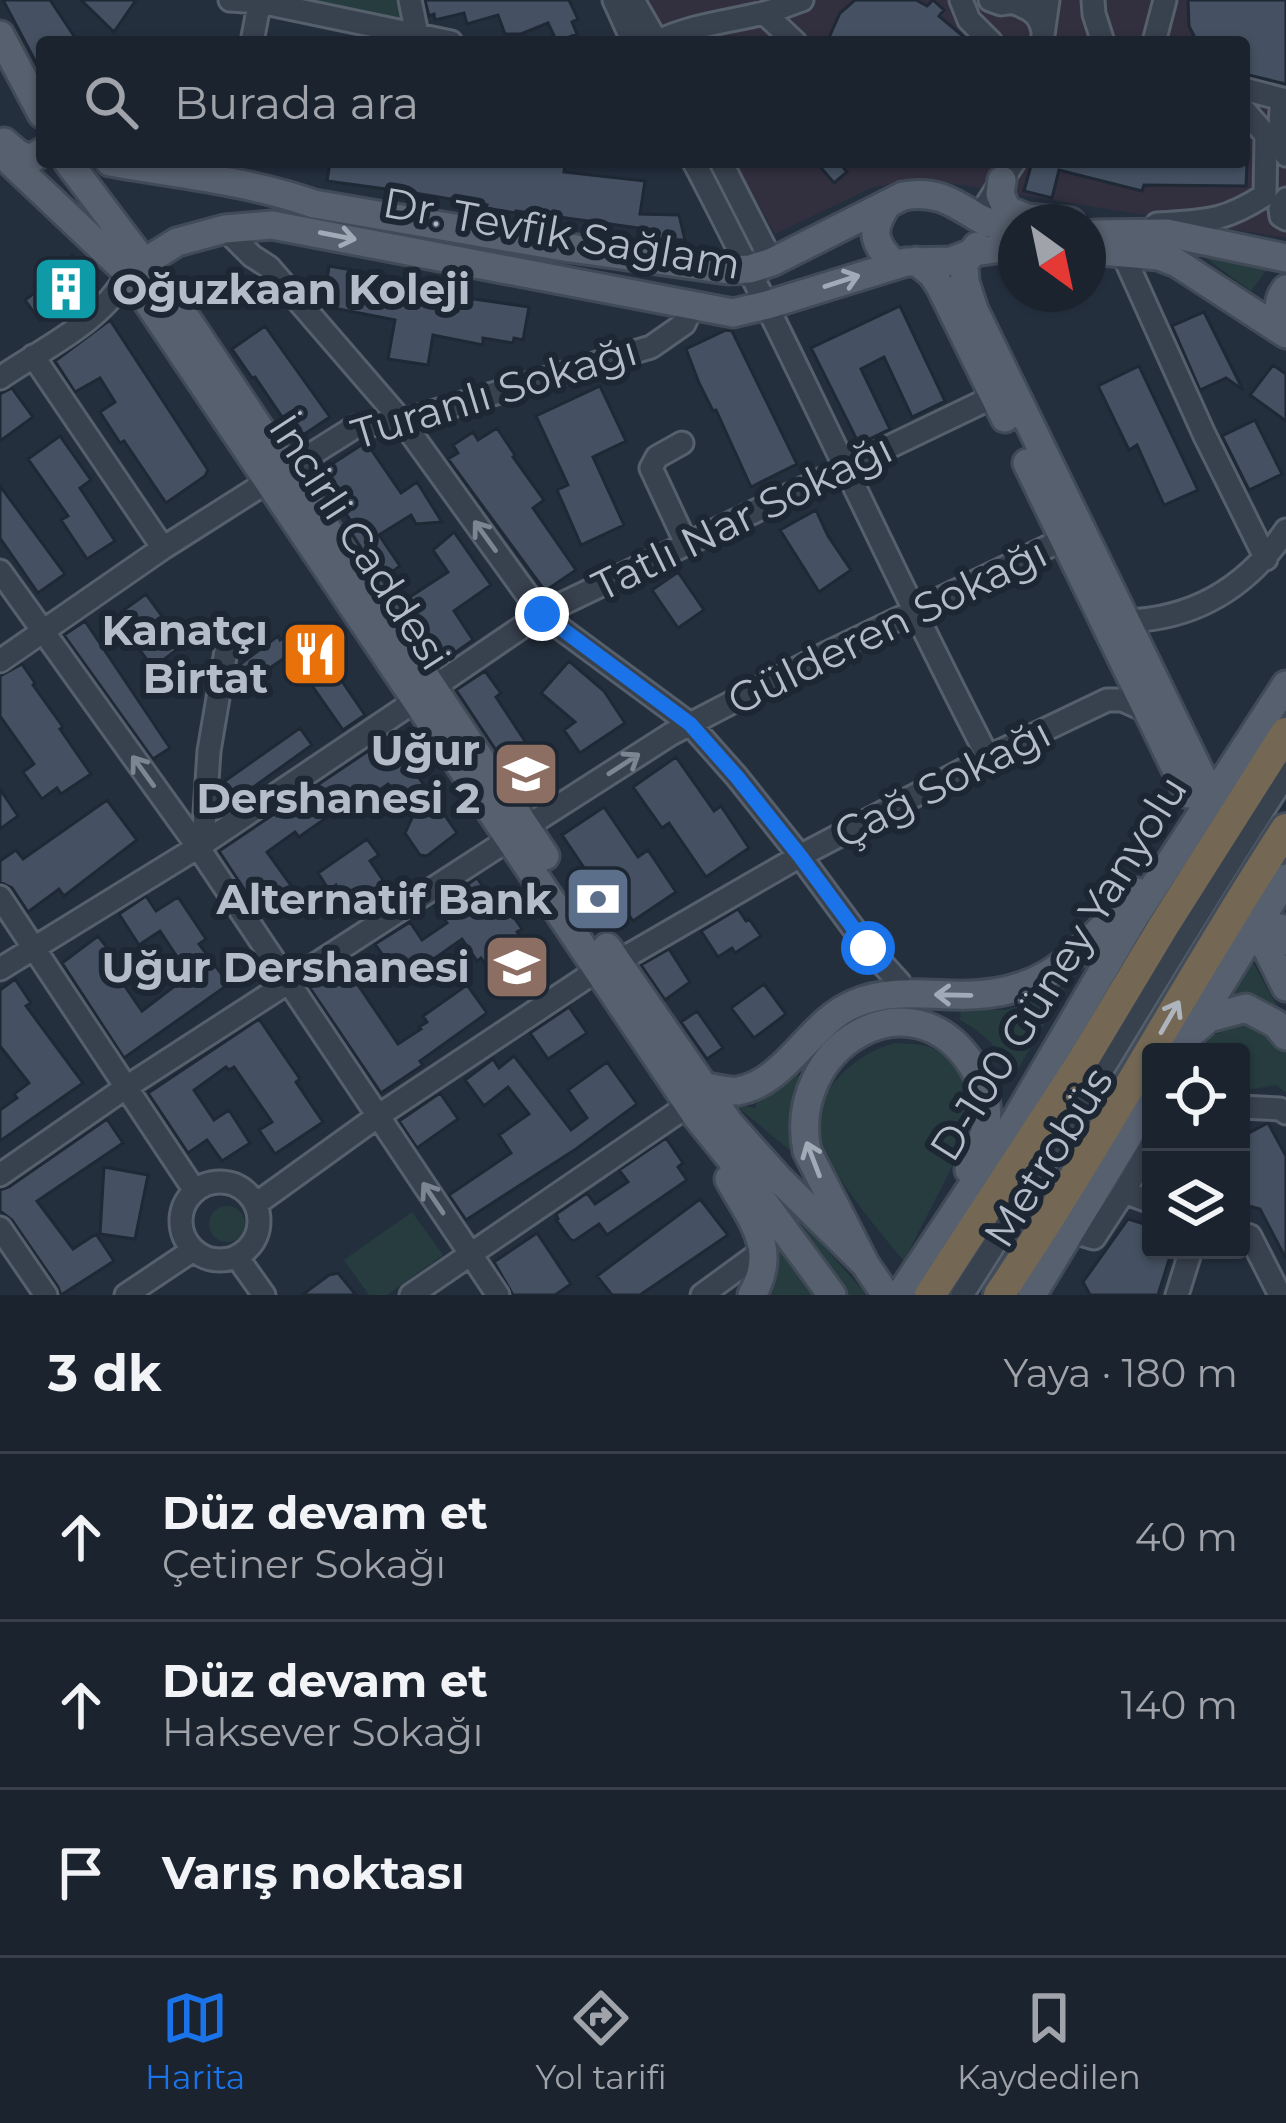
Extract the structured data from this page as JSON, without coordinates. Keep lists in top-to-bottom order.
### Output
{
  "streets": {
    "main road": ["Dr. Tevfik Sağlam", "İncirli Caddesi", "D-100 Güney Yanyolu"],
    "street": [
      "Turanlı Sokağı",
      "Tatlı Nar Sokağı",
      "Gülderen Sokağı",
      "Çağ Sokağı",
      "Metrobüs"
    ]
  },
  "crossings": [
    ["Dr. Tevfik Sağlam", "Turanlı Sokağı"],
    ["Dr. Tevfik Sağlam", "İncirli Caddesi"],
    ["Turanlı Sokağı", "İncirli Caddesi"],
    ["Tatlı Nar Sokağı", "İncirli Caddesi"],
    ["İncirli Caddesi", "Gülderen Sokağı"],
    ["İncirli Caddesi", "Çağ Sokağı"]
  ],
  "places": {
    "building": ["Oğuzkaan Koleji"],
    "restaurant": ["Kanatçı Birtat"],
    "school or university": ["Uğur Dershanesi 2", "Uğur Dershanesi"],
    "bank": ["Alternatif Bank"]
  },
  "north": "bottom right",
  "page": {
    "search": "Burada ara",
    "heading": ["3 dk", "Yaya · 180 m"],
    "list": [
      ["Düz devam et", "Çetiner Sokağı", "40 m"],
      ["Düz devam et", "Haksever Sokağı", "140 m"],
      "Varış noktası"
    ],
    "nav": ["Harita", "Yol tarifi", "Kaydedilen"]
  }
}
